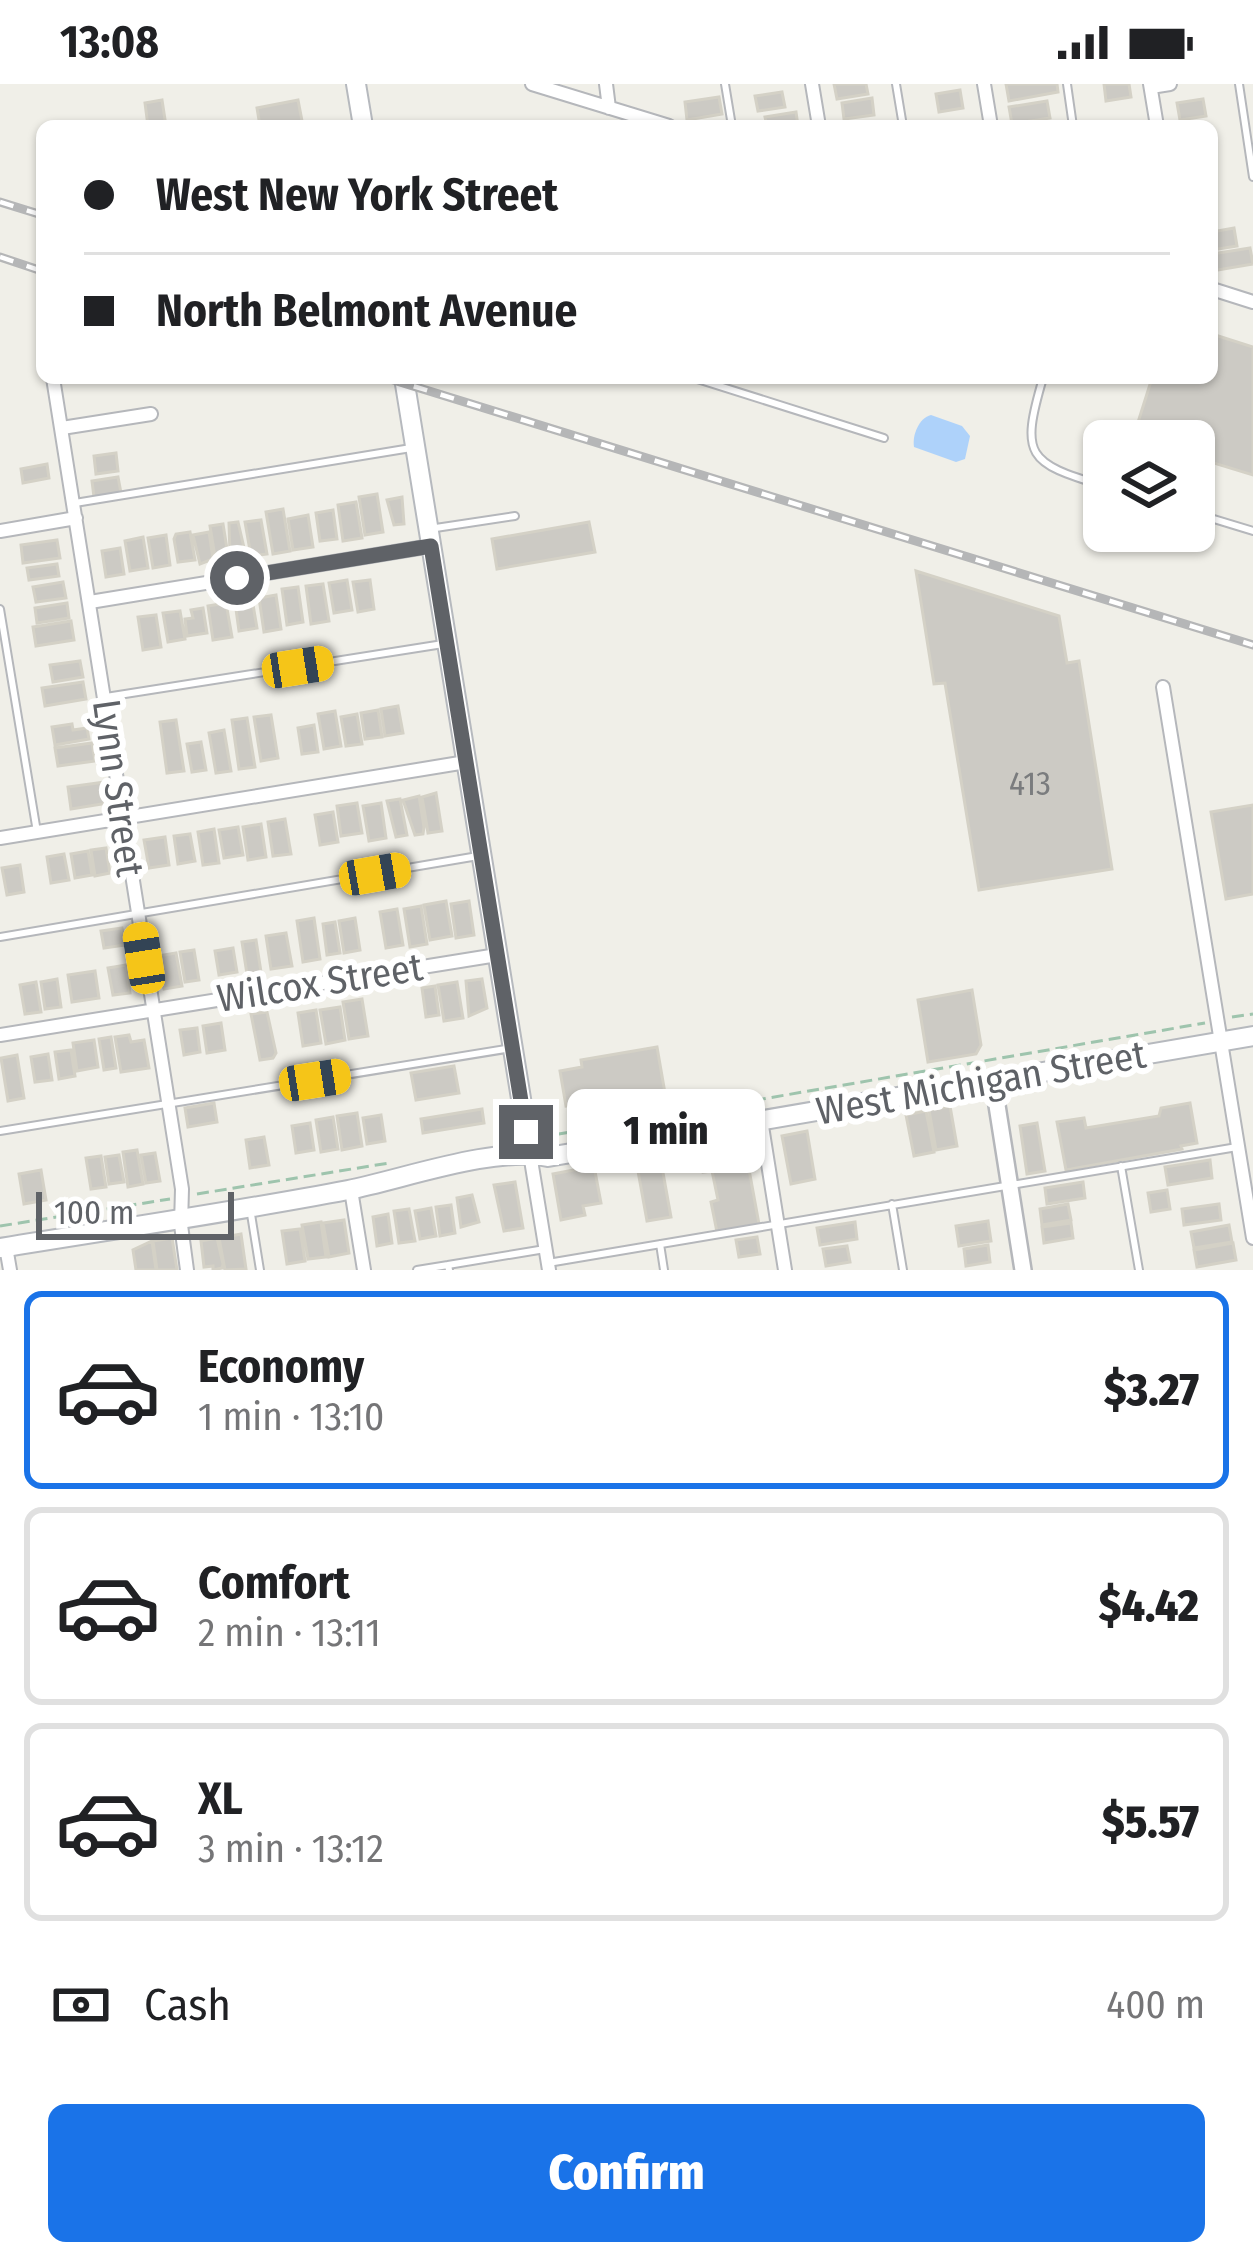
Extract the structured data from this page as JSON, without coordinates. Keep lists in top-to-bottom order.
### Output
{
  "streets": {
    "main road": ["West Michigan Street"],
    "street": ["Lynn Street", "Wilcox Street"]
  },
  "crossings": [
    ["Lynn Street", "Wilcox Street"],
    ["Lynn Street", "West Michigan Street"]
  ],
  "house_numbers": ["413"],
  "scale_bar": "100 m",
  "page": {
    "status": "13:08",
    "banner": ["West New York Street", "North Belmont Avenue"],
    "bubble": "1 min",
    "scale": "100 m",
    "list": [
      {
        "name": "Economy",
        "note": "1 min · 13:10",
        "value": "$3.27"
      },
      {
        "name": "Comfort",
        "note": "2 min · 13:11",
        "value": "$4.42"
      },
      {
        "name": "XL",
        "note": "3 min · 13:12",
        "value": "$5.57"
      }
    ],
    "pay": ["Cash", "400 m"],
    "buttons": "Confirm"
  }
}
